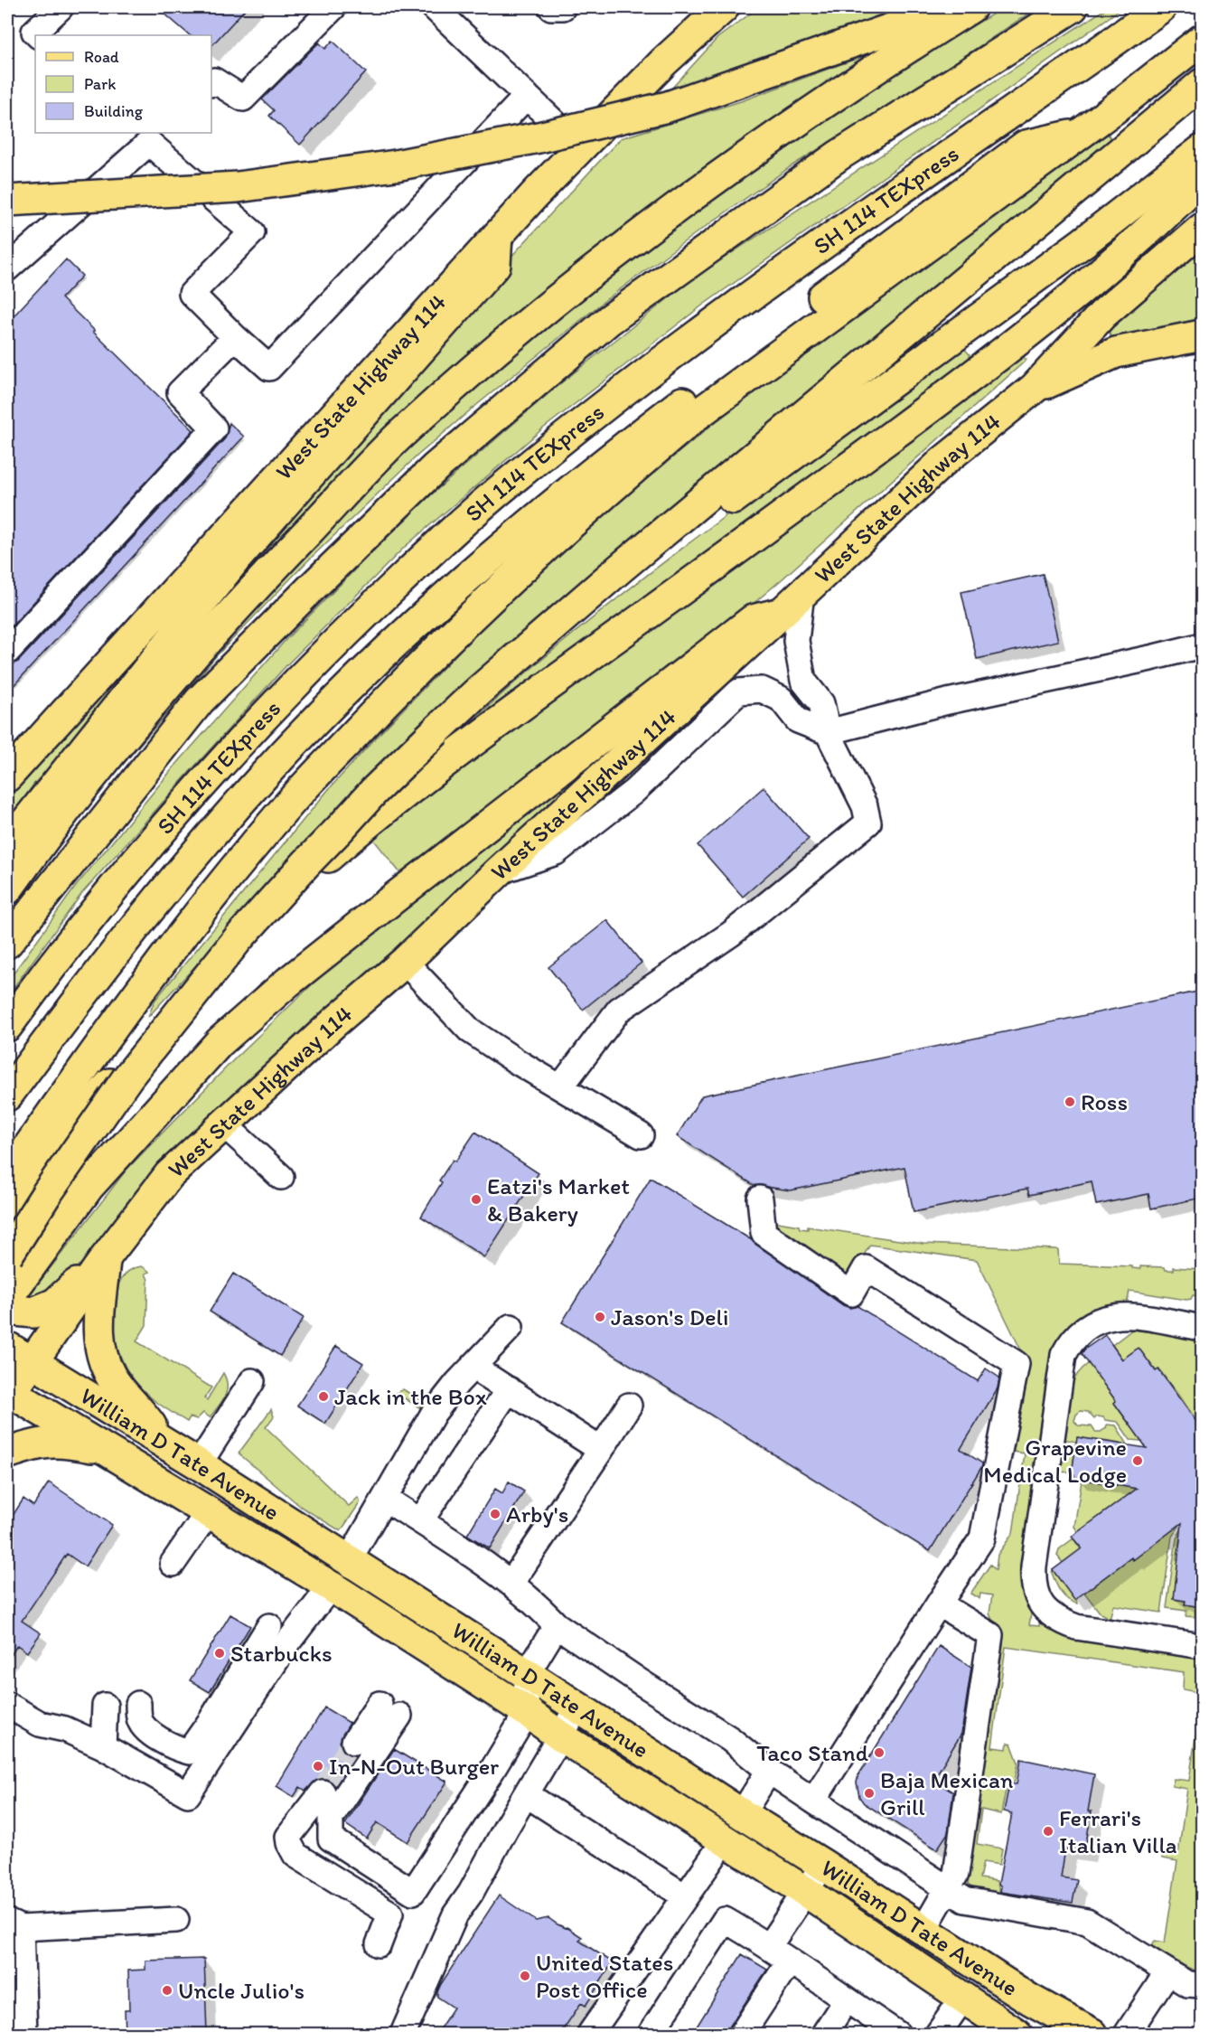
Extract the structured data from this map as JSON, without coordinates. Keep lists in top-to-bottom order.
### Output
{
  "streets": {
    "main road": ["SH 114 TEXpress", "West State Highway 114", "William D Tate Avenue"]
  },
  "crossings": [
    ["West State Highway 114", "William D Tate Avenue"]
  ],
  "places": [
    "Ross",
    "Eatzi's Market & Bakery",
    "Jason's Deli",
    "Jack in the Box",
    "Grapevine Medical Lodge",
    "Arby's",
    "Starbucks",
    "Taco Stand",
    "In-N-Out Burger",
    "Baja Mexican Grill",
    "Ferrari's Italian Villa",
    "United States Post Office",
    "Uncle Julio's"
  ],
  "legend": ["Road", "Park", "Building"]
}
